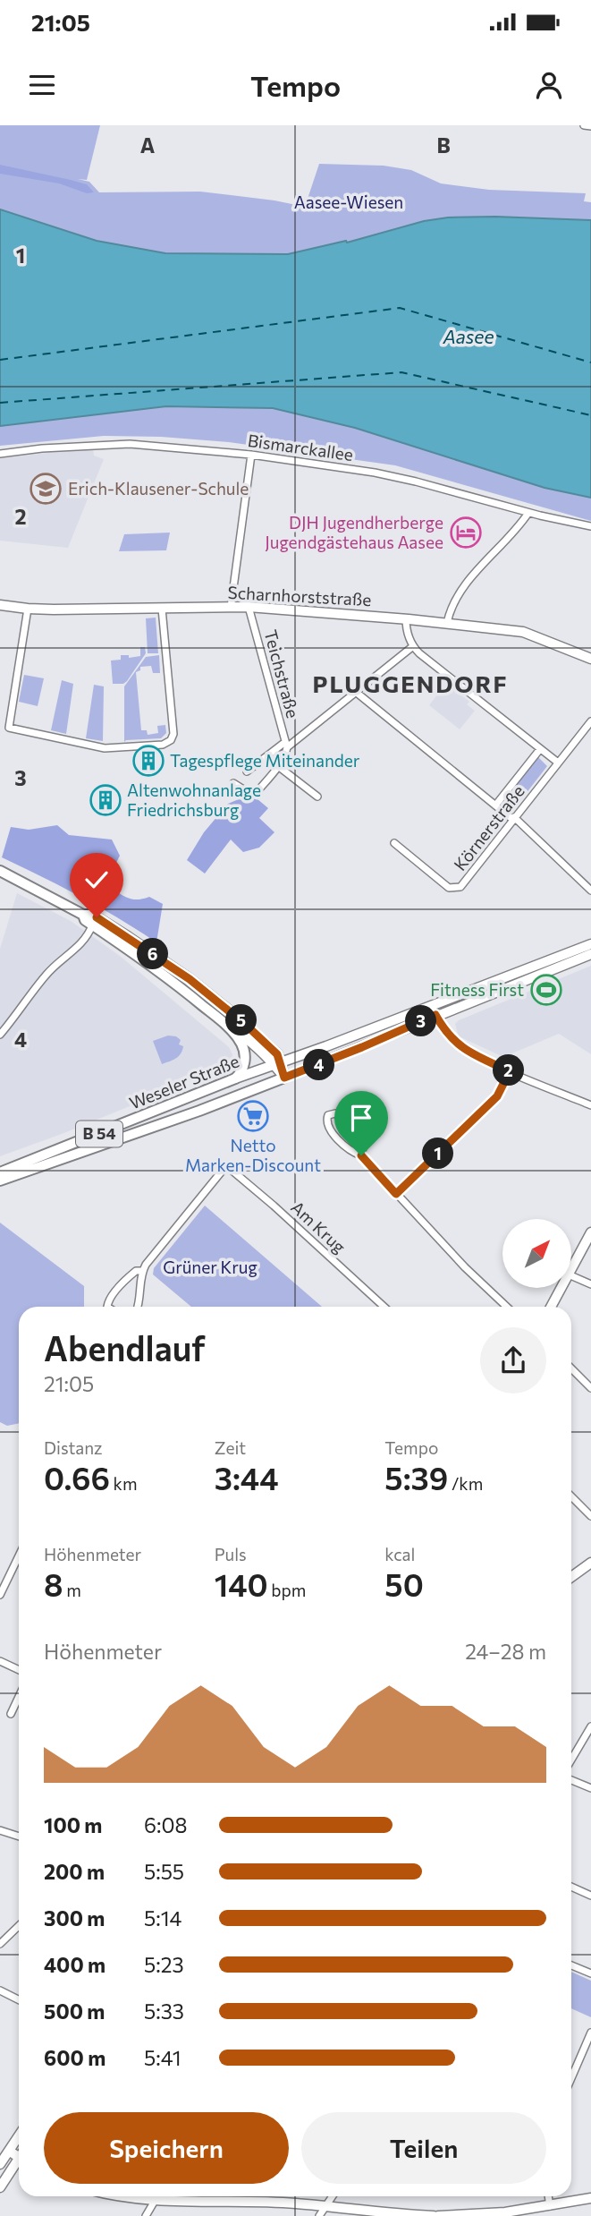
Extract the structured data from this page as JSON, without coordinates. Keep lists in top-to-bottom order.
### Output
{
  "streets": {
    "main road": ["Weseler Straße", "B 54"],
    "street": [
      "Bismarckallee",
      "Scharnhorststraße",
      "Teichstraße",
      "Körnerstraße",
      "Am Krug"
    ]
  },
  "crossings": [
    ["Scharnhorststraße", "Teichstraße"]
  ],
  "districts": ["PLUGGENDORF"],
  "water": ["Aasee"],
  "parks": ["Aasee-Wiesen", "Grüner Krug"],
  "places": {
    "school or university": ["Erich-Klausener-Schule"],
    "hotel": ["DJH Jugendherberge Jugendgästehaus Aasee"],
    "building": ["Tagespflege Miteinander", "Altenwohnanlage Friedrichsburg"],
    "sports": ["Fitness First"],
    "supermarket": ["Netto Marken-Discount"]
  },
  "north": "top right",
  "page": {
    "status": "21:05",
    "header": "Tempo",
    "pins": [
      "6",
      "5",
      "3",
      "4",
      "2",
      "1"
    ],
    "heading": ["Abendlauf", "21:05"],
    "stats": [
      ["Distanz", "0.66 km"],
      ["Zeit", "3:44"],
      ["Tempo", "5:39 /km"],
      ["Höhenmeter", "8 m"],
      ["Puls", "140 bpm"],
      ["kcal", "50"]
    ],
    "chart": ["Höhenmeter", "24–28 m"],
    "list": [
      {
        "name": "100 m",
        "note": "6:08"
      },
      {
        "name": "200 m",
        "note": "5:55"
      },
      {
        "name": "300 m",
        "note": "5:14"
      },
      {
        "name": "400 m",
        "note": "5:23"
      },
      {
        "name": "500 m",
        "note": "5:33"
      },
      {
        "name": "600 m",
        "note": "5:41"
      }
    ],
    "buttons": ["Speichern", "Teilen"]
  },
  "grid": {
    "columns": ["A", "B"],
    "rows": [
      "1",
      "2",
      "3",
      "4"
    ]
  }
}
